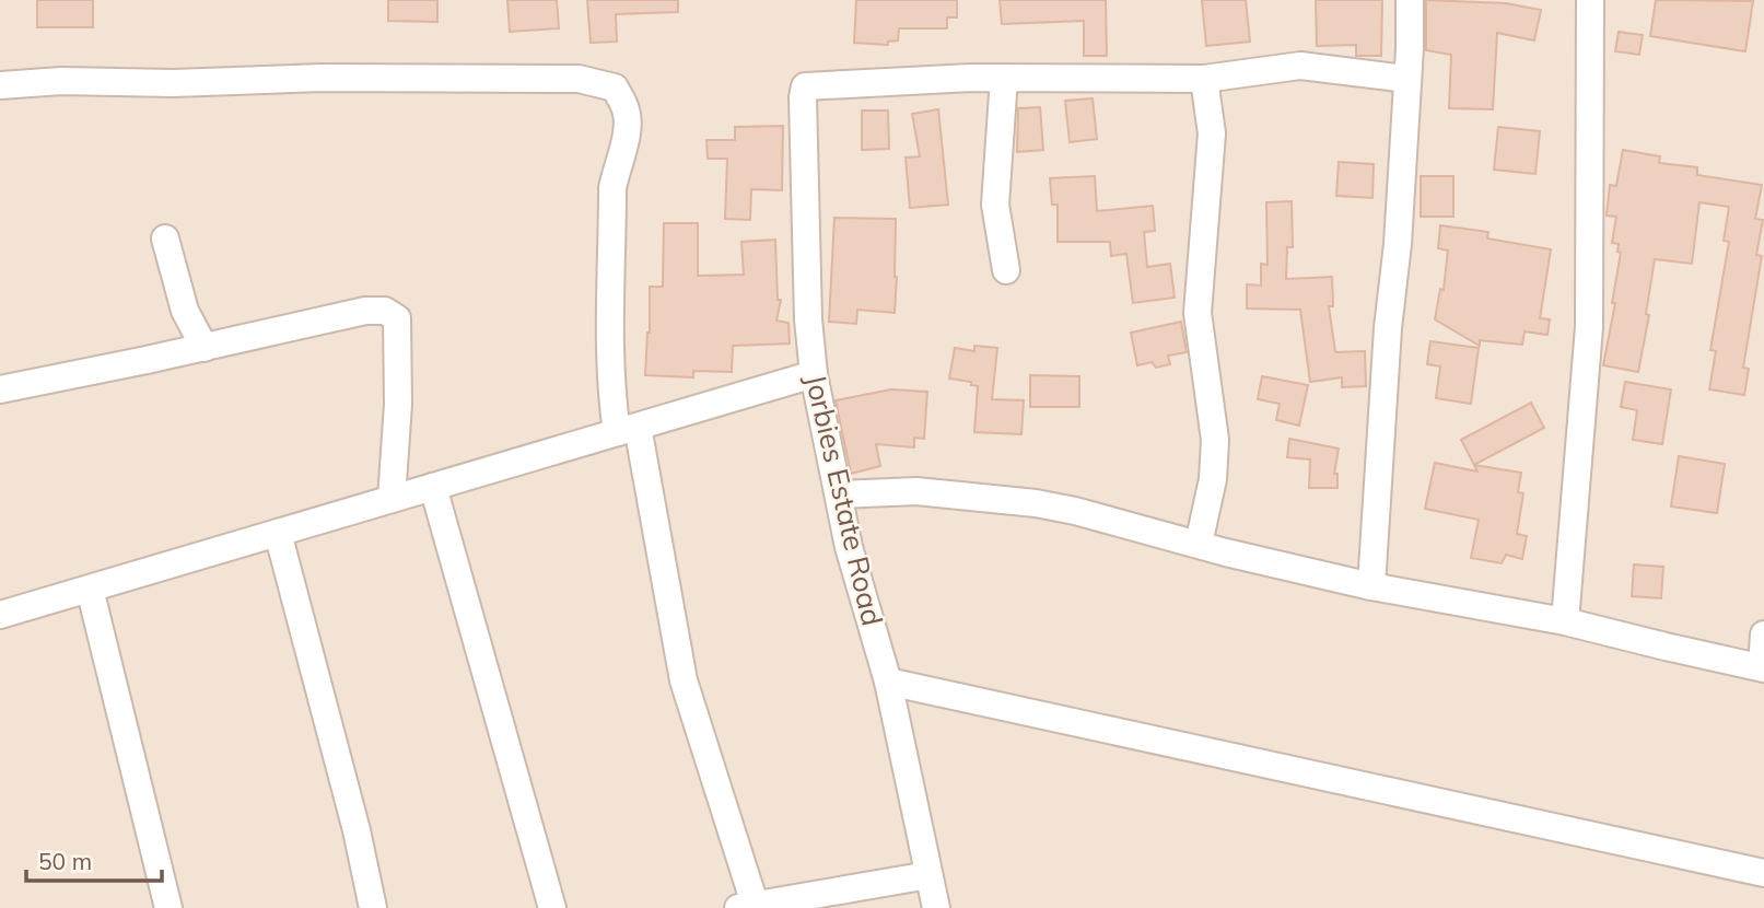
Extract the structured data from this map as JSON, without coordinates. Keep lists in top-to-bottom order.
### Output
{
  "streets": {
    "street": ["Jorbies Estate Road"]
  },
  "scale_bar": "50 m"
}
